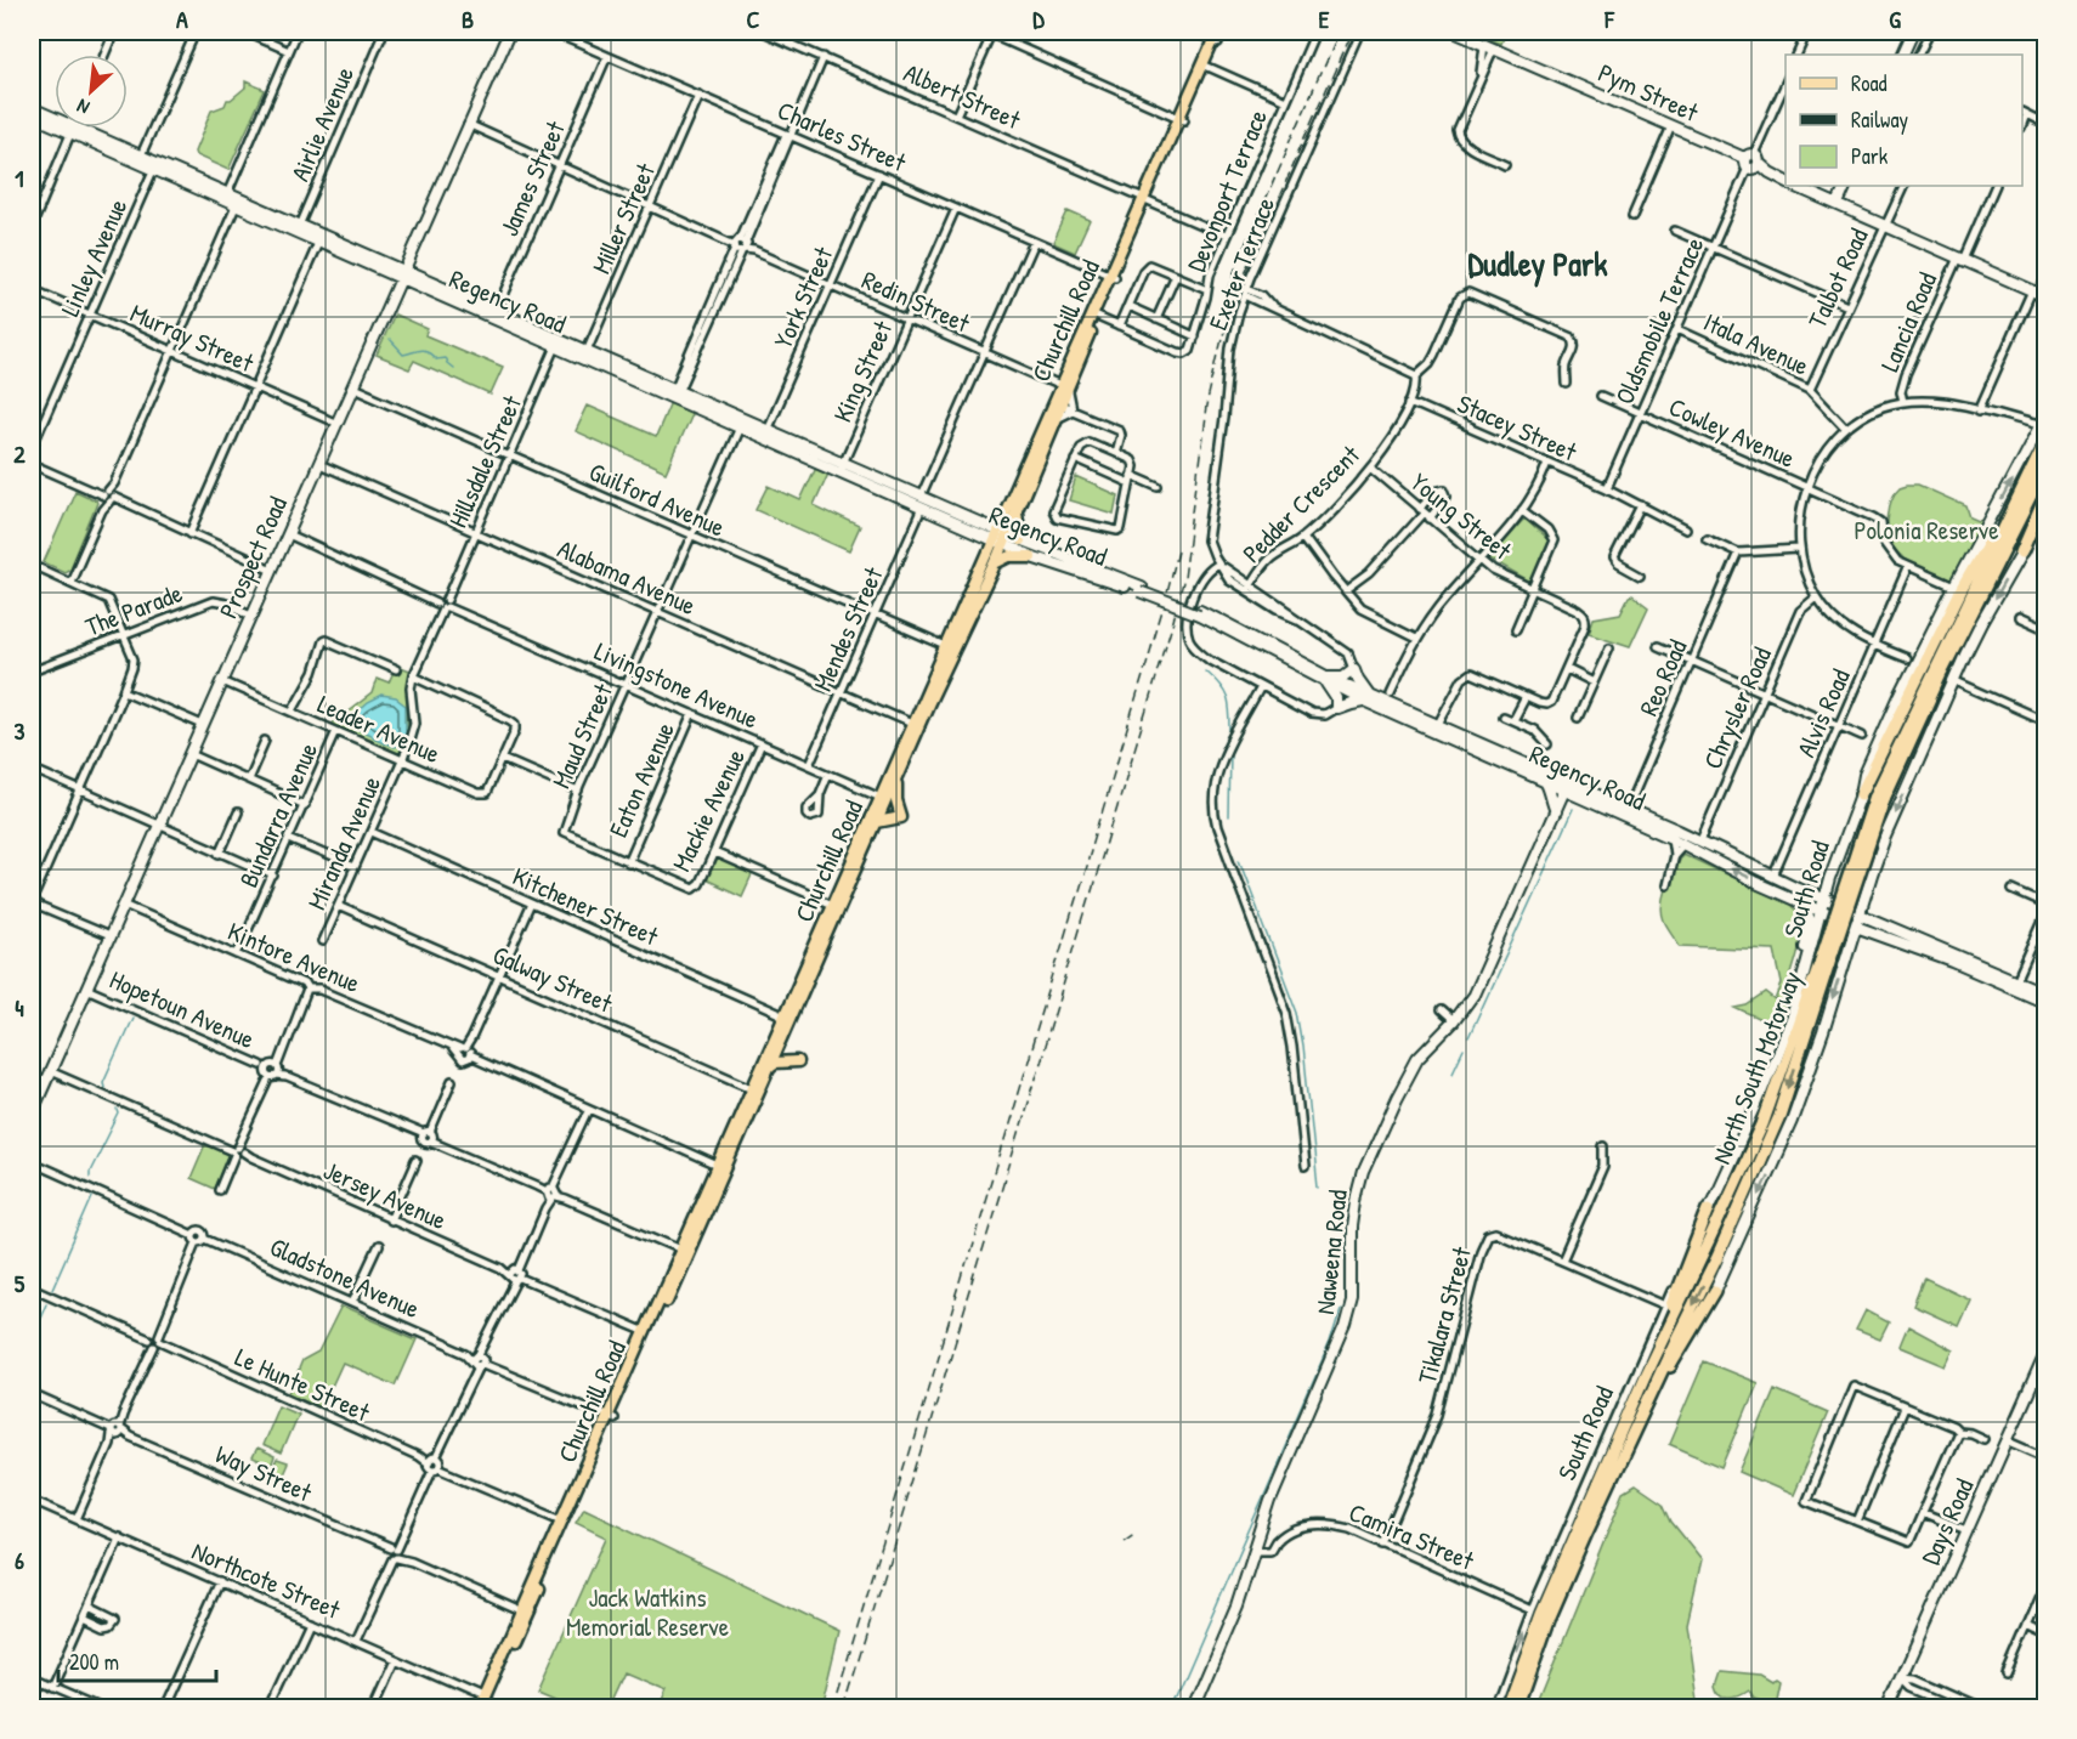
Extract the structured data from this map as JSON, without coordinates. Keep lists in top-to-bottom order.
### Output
{
  "streets": {
    "highway": ["North South Motorway"],
    "main road": [
      "Pym Street",
      "Regency Road",
      "Churchill Road",
      "Prospect Road",
      "South Road",
      "Naweena Road",
      "Days Road"
    ],
    "street": [
      "Albert Street",
      "Airlie Avenue",
      "Charles Street",
      "James Street",
      "Devonport Terrace",
      "Miller Street",
      "Linley Avenue",
      "Exeter Terrace",
      "Talbot Road",
      "York Street",
      "Redin Street",
      "Oldsmobile Terrace",
      "Lancia Road",
      "Murray Street",
      "Itala Avenue",
      "King Street",
      "Stacey Street",
      "Cowley Avenue",
      "Hillsdale Street",
      "Guilford Avenue",
      "Pedder Crescent",
      "Young Street",
      "Alabama Avenue",
      "The Parade",
      "Mendes Street",
      "Reo Road",
      "Livingstone Avenue",
      "Chrysler Road",
      "Alvis Road",
      "Leader Avenue",
      "Maud Street",
      "Eaton Avenue",
      "Mackie Avenue",
      "Bundarra Avenue",
      "Miranda Avenue",
      "Kitchener Street",
      "Kintore Avenue",
      "Galway Street",
      "Hopetoun Avenue",
      "Jersey Avenue",
      "Gladstone Avenue",
      "Tikalara Street",
      "Le Hunte Street",
      "Way Street",
      "Camira Street",
      "Northcote Street"
    ]
  },
  "crossings": [
    ["Pym Street", "Talbot Road"],
    ["Pym Street", "Oldsmobile Terrace"],
    ["Pym Street", "Lancia Road"],
    ["Albert Street", "Devonport Terrace"],
    ["Albert Street", "Churchill Road"],
    ["Airlie Avenue", "Regency Road"],
    ["Charles Street", "James Street"],
    ["Charles Street", "Miller Street"],
    ["Charles Street", "York Street"],
    ["Charles Street", "Churchill Road"],
    ["Charles Street", "King Street"],
    ["James Street", "Regency Road"],
    ["James Street", "Redin Street"],
    ["Miller Street", "Regency Road"],
    ["Miller Street", "Redin Street"],
    ["Linley Avenue", "Regency Road"],
    ["Linley Avenue", "Murray Street"],
    ["Exeter Terrace", "Pedder Crescent"],
    ["Talbot Road", "Itala Avenue"],
    ["York Street", "Regency Road"],
    ["York Street", "Redin Street"],
    ["Regency Road", "Churchill Road"],
    ["Regency Road", "King Street"],
    ["Regency Road", "Hillsdale Street"],
    ["Regency Road", "Prospect Road"],
    ["Regency Road", "Mendes Street"],
    ["Regency Road", "Reo Road"],
    ["Regency Road", "Chrysler Road"],
    ["Regency Road", "Alvis Road"],
    ["Regency Road", "Maud Street"],
    ["Regency Road", "South Road"],
    ["Regency Road", "Naweena Road"],
    ["Redin Street", "Churchill Road"],
    ["Redin Street", "King Street"],
    ["Redin Street", "Prospect Road"],
    ["Churchill Road", "Guilford Avenue"],
    ["Churchill Road", "Alabama Avenue"],
    ["Churchill Road", "Livingstone Avenue"],
    ["Churchill Road", "Kitchener Street"],
    ["Churchill Road", "Kintore Avenue"],
    ["Churchill Road", "Galway Street"],
    ["Churchill Road", "Hopetoun Avenue"],
    ["Churchill Road", "Jersey Avenue"],
    ["Churchill Road", "Gladstone Avenue"],
    ["Churchill Road", "Le Hunte Street"],
    ["Churchill Road", "Way Street"],
    ["Churchill Road", "Northcote Street"],
    ["Oldsmobile Terrace", "Itala Avenue"],
    ["Oldsmobile Terrace", "Stacey Street"],
    ["Oldsmobile Terrace", "Cowley Avenue"],
    ["Murray Street", "Prospect Road"],
    ["Stacey Street", "Pedder Crescent"],
    ["Cowley Avenue", "Alvis Road"],
    ["Hillsdale Street", "Guilford Avenue"],
    ["Hillsdale Street", "Alabama Avenue"],
    ["Hillsdale Street", "Livingstone Avenue"],
    ["Hillsdale Street", "Leader Avenue"],
    ["Hillsdale Street", "Miranda Avenue"],
    ["Guilford Avenue", "Prospect Road"],
    ["Guilford Avenue", "Mendes Street"],
    ["Guilford Avenue", "Maud Street"],
    ["Pedder Crescent", "Young Street"],
    ["Prospect Road", "Alabama Avenue"],
    ["Prospect Road", "The Parade"],
    ["Prospect Road", "Livingstone Avenue"],
    ["Prospect Road", "Leader Avenue"],
    ["Prospect Road", "Kintore Avenue"],
    ["Prospect Road", "Hopetoun Avenue"],
    ["Prospect Road", "Jersey Avenue"],
    ["Alabama Avenue", "Mendes Street"],
    ["Alabama Avenue", "Maud Street"],
    ["Mendes Street", "Livingstone Avenue"],
    ["Livingstone Avenue", "Maud Street"],
    ["Livingstone Avenue", "Eaton Avenue"],
    ["Livingstone Avenue", "Mackie Avenue"],
    ["Leader Avenue", "Bundarra Avenue"],
    ["Leader Avenue", "Miranda Avenue"],
    ["Maud Street", "Eaton Avenue"],
    ["Maud Street", "Mackie Avenue"],
    ["Eaton Avenue", "Mackie Avenue"],
    ["Bundarra Avenue", "Kintore Avenue"],
    ["Miranda Avenue", "Kitchener Street"],
    ["Miranda Avenue", "Galway Street"],
    ["South Road", "Tikalara Street"],
    ["South Road", "Camira Street"],
    ["Naweena Road", "Camira Street"],
    ["Tikalara Street", "Camira Street"]
  ],
  "districts": ["Dudley Park"],
  "parks": ["Polonia Reserve", "Jack Watkins Memorial Reserve"],
  "legend": ["Road", "Railway", "Park"],
  "scale_bar": "200 m",
  "north": "bottom left",
  "grid": {
    "columns": [
      "A",
      "B",
      "C",
      "D",
      "E",
      "F",
      "G"
    ],
    "rows": [
      "1",
      "2",
      "3",
      "4",
      "5",
      "6"
    ]
  }
}
